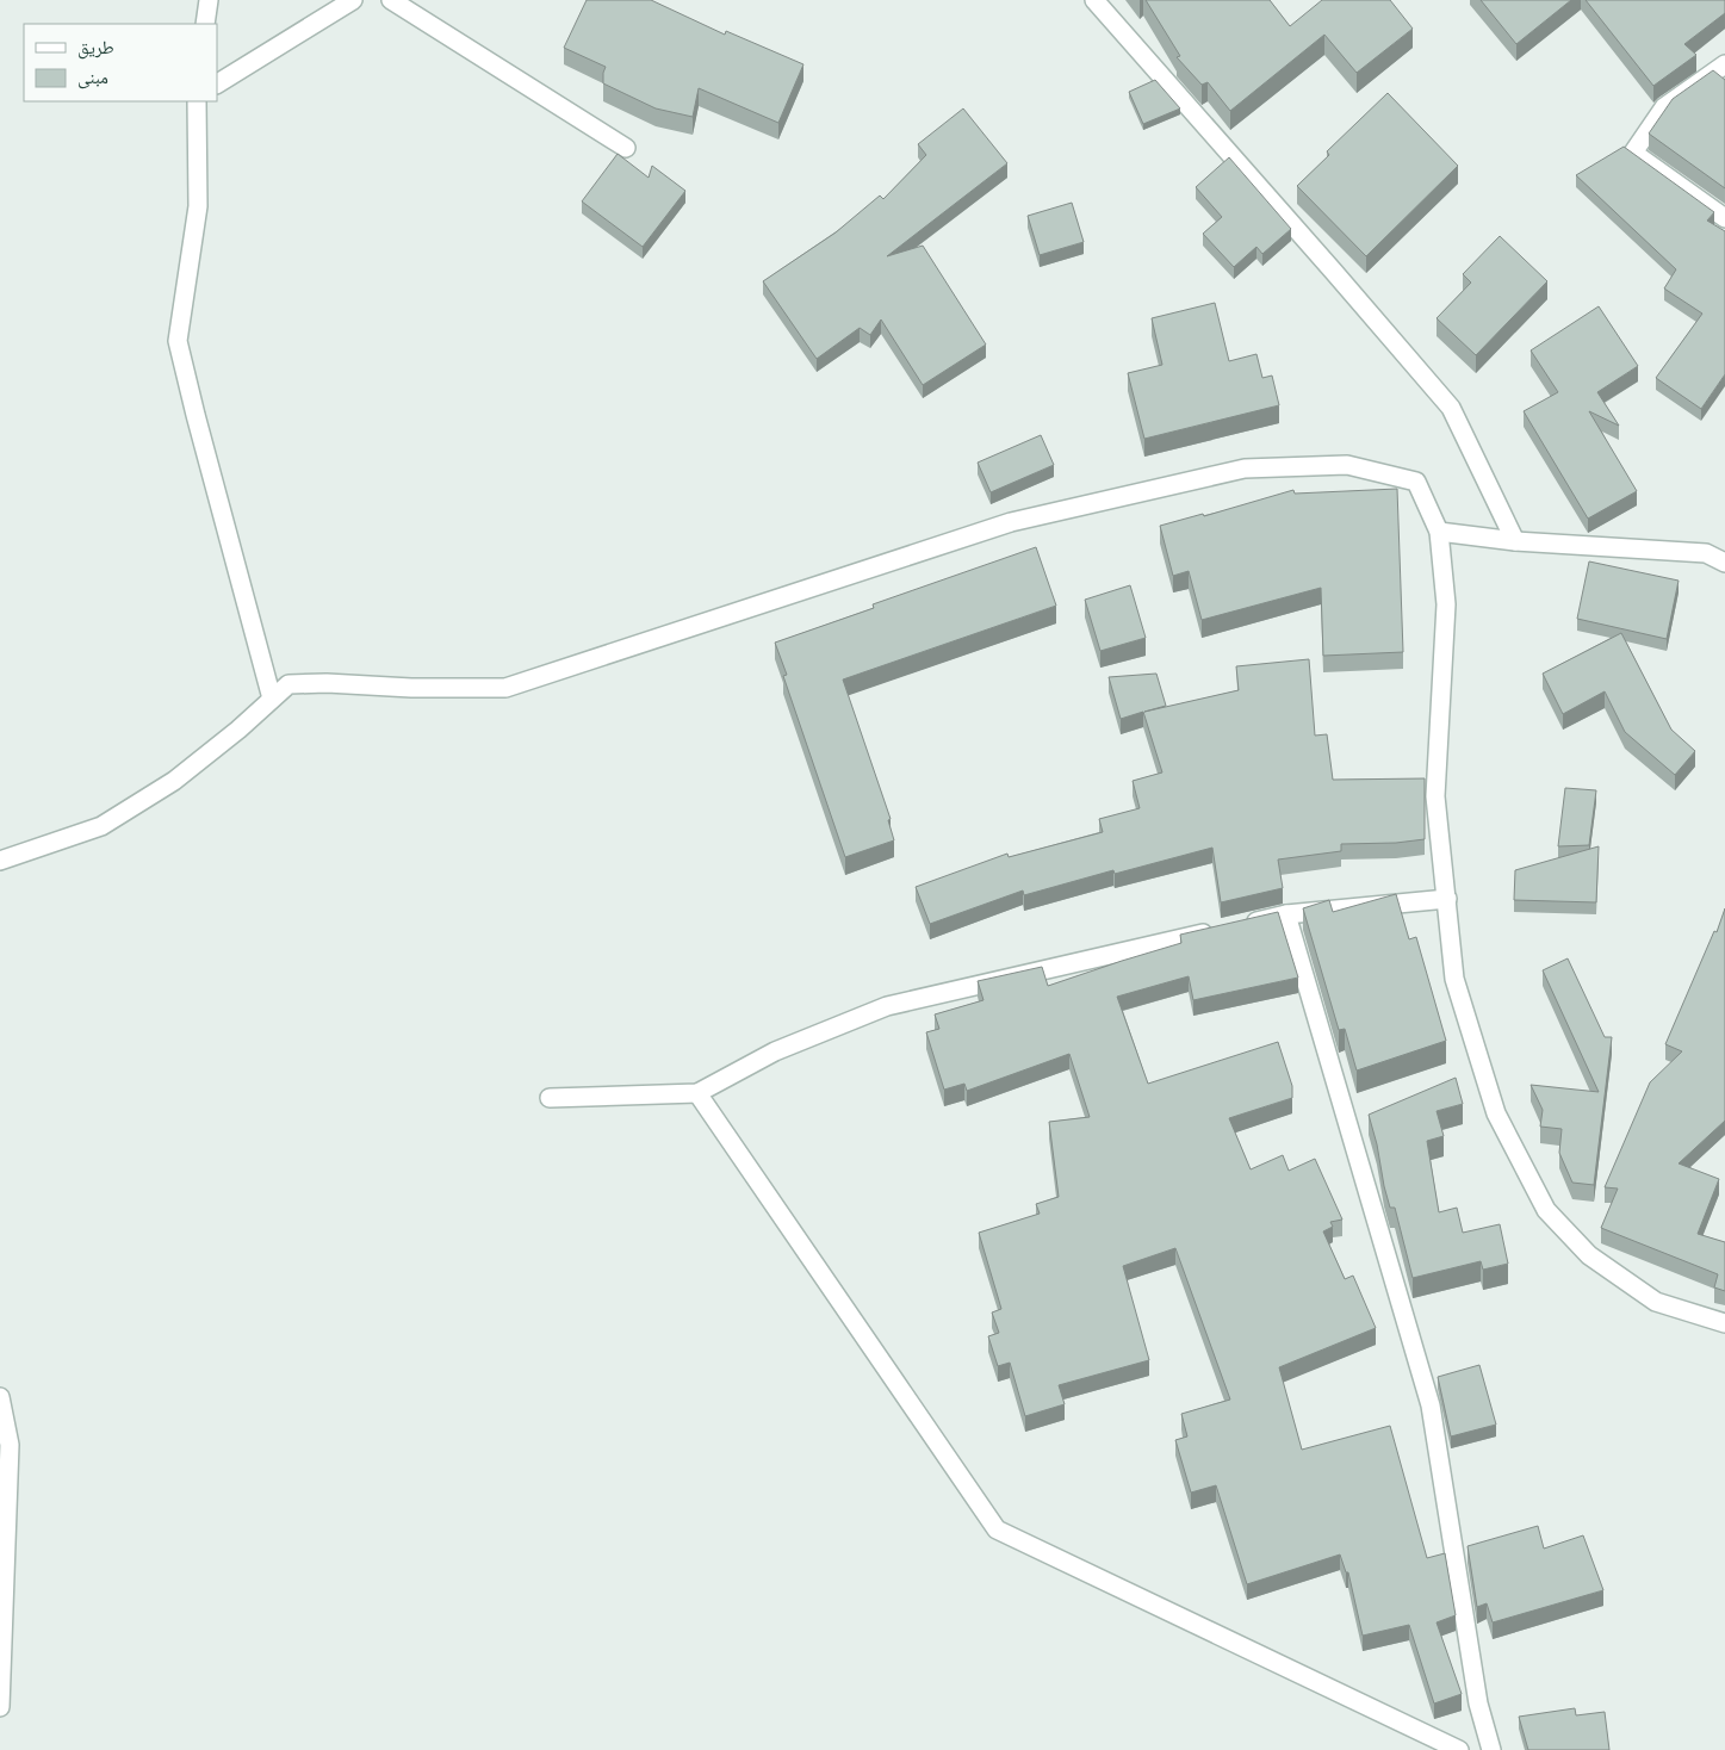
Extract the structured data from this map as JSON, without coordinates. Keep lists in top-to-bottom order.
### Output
{
  "legend": ["طريق", "مبنى"]
}
